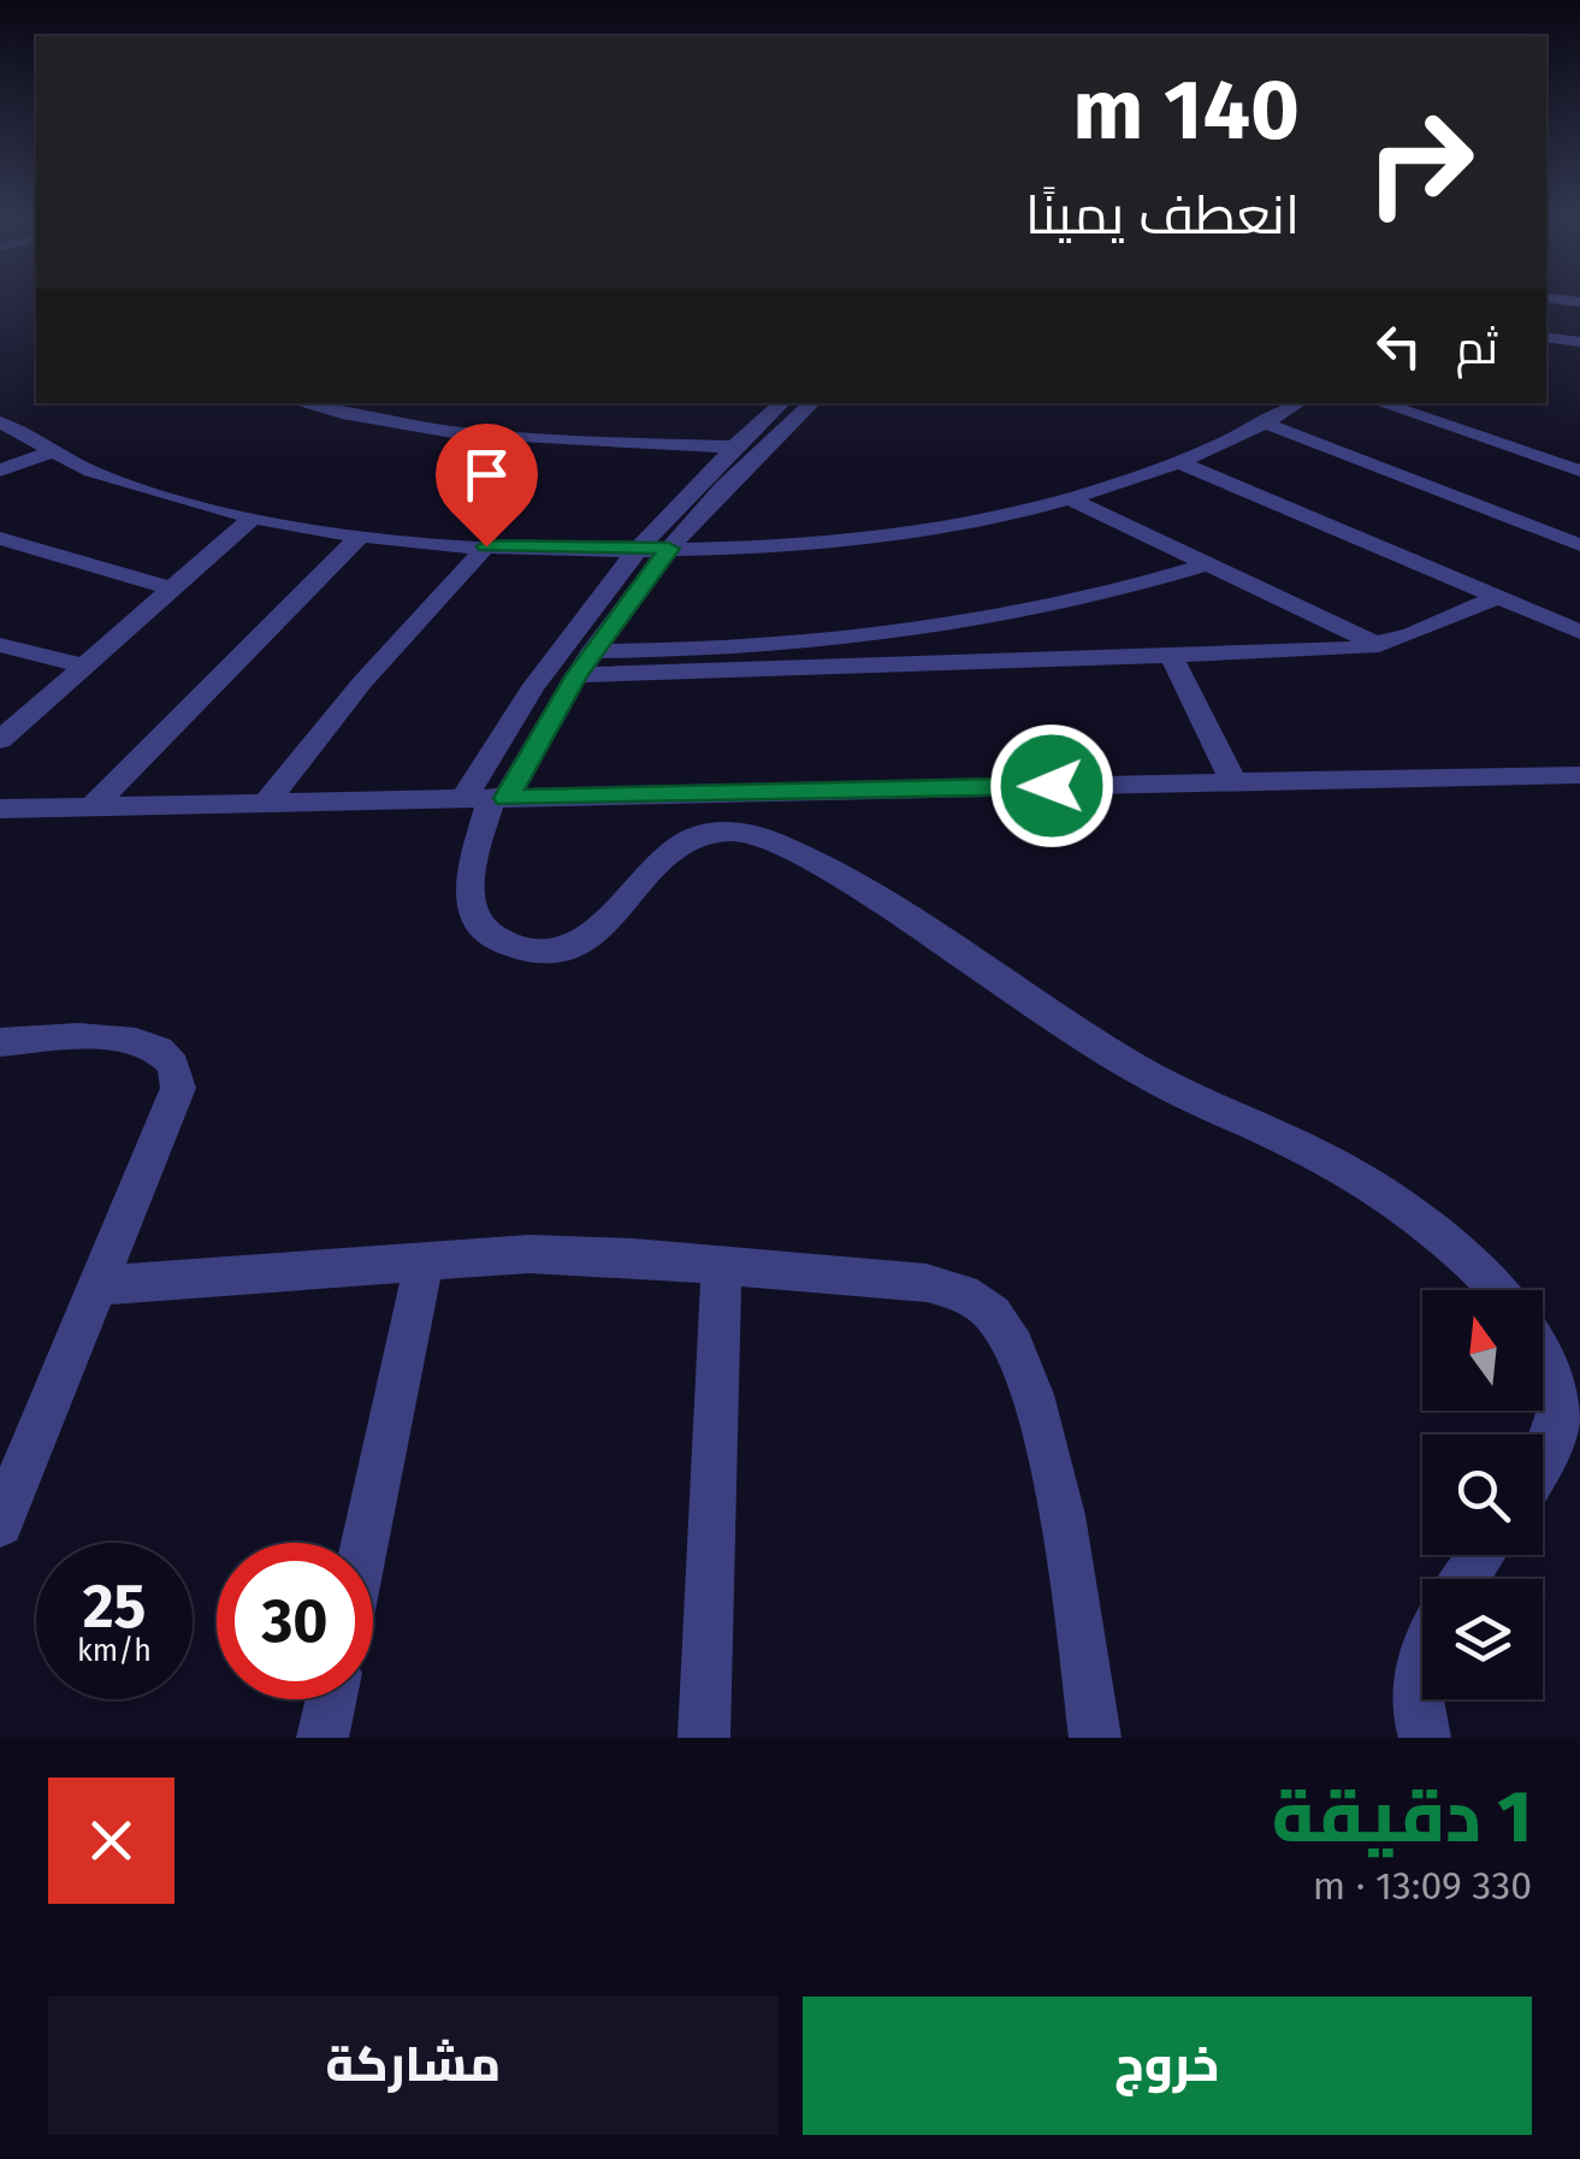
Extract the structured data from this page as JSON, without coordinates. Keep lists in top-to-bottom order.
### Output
{
  "north": "top",
  "page": {
    "turn": ["140 m", "انعطف يمينًا"],
    "then": "ثم",
    "speed": "25 km/h",
    "limit": "30",
    "heading": ["1 دقيقة", "330 m · 13:09"],
    "buttons": ["خروج", "مشاركة"]
  }
}
